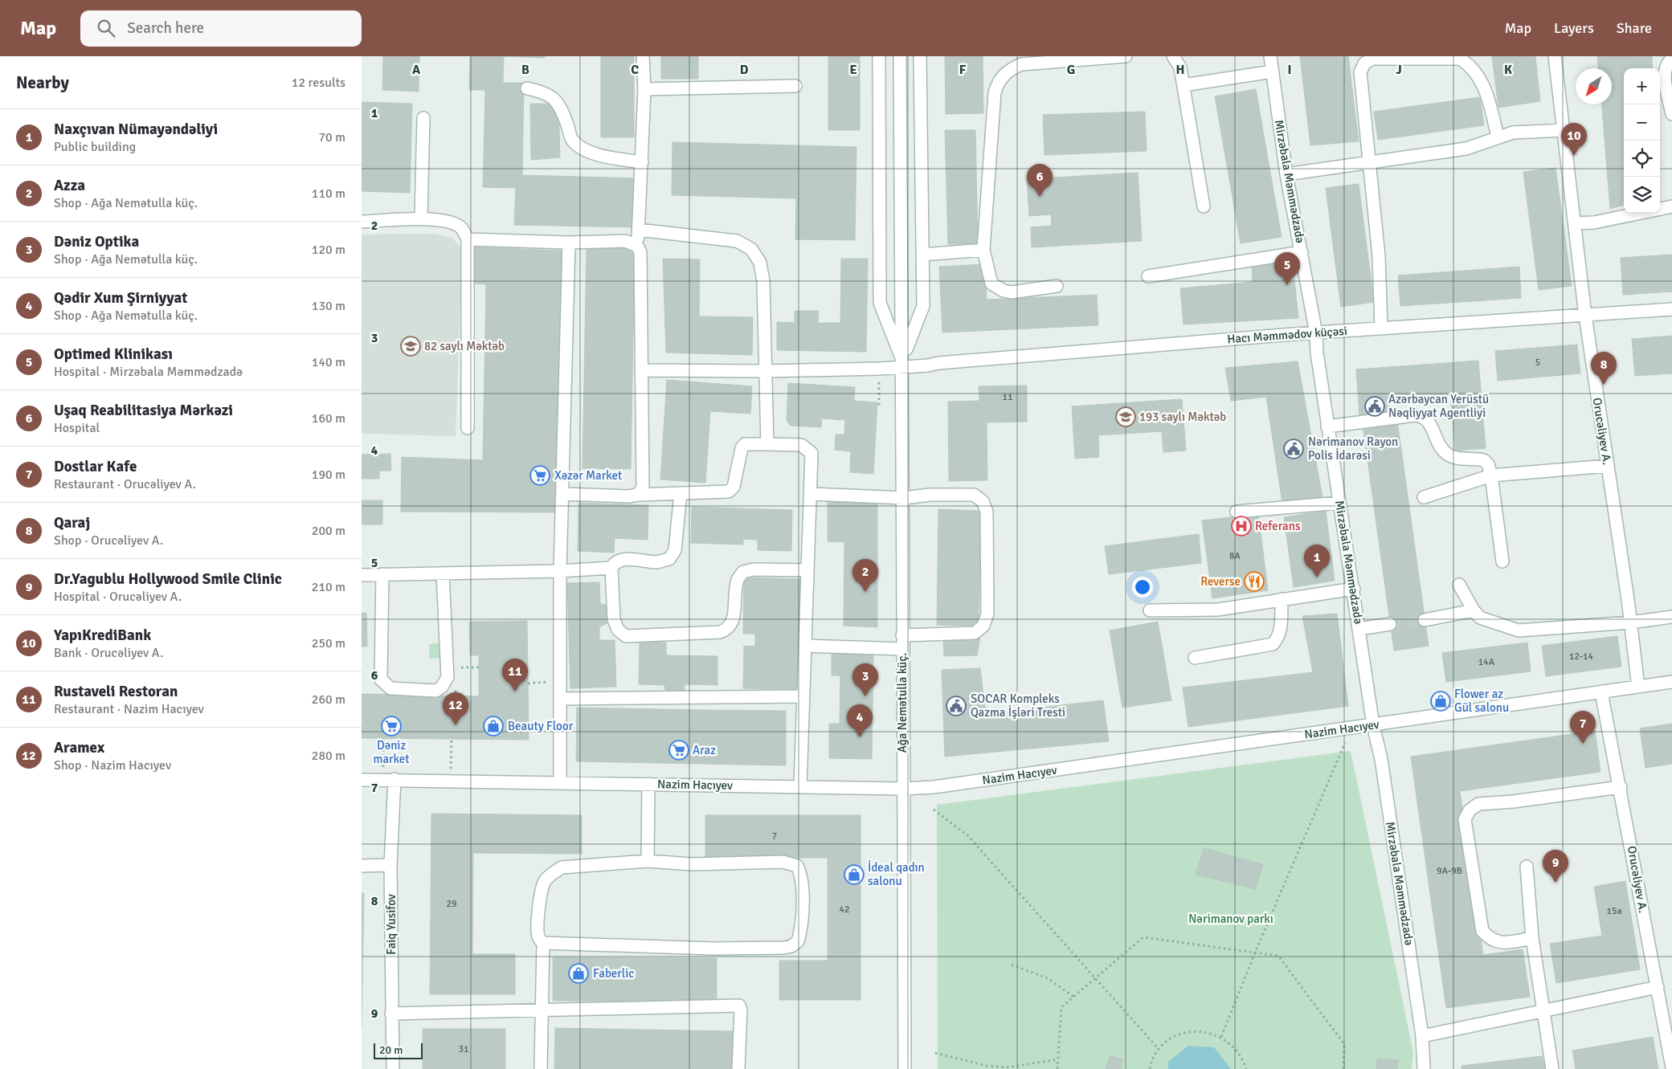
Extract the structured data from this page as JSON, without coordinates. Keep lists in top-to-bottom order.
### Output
{
  "streets": {
    "street": [
      "Mirzəbala Məmmədzadə",
      "Hacı Məmmədov küçəsi",
      "Orucəliyev A.",
      "Ağa Nemətulla küç.",
      "Nazim Hacıyev",
      "Faiq Yusifov"
    ]
  },
  "crossings": [
    ["Mirzəbala Məmmədzadə", "Hacı Məmmədov küçəsi"],
    ["Mirzəbala Məmmədzadə", "Nazim Hacıyev"],
    ["Hacı Məmmədov küçəsi", "Orucəliyev A."],
    ["Hacı Məmmədov küçəsi", "Ağa Nemətulla küç."],
    ["Orucəliyev A.", "Nazim Hacıyev"],
    ["Ağa Nemətulla küç.", "Nazim Hacıyev"],
    ["Nazim Hacıyev", "Faiq Yusifov"]
  ],
  "parks": ["Nərimanov parkı"],
  "places": {
    "school or university": ["82 saylı Məktəb", "193 saylı Məktəb"],
    "public building": ["Azərbaycan Yerüstü Nəqliyyat Agentliyi", "Nərimanov Rayon Polis İdarəsi", "SOCAR Kompleks Qazma İşləri Tresti"],
    "supermarket": ["Xəzər Market", "Dəniz market", "Araz"],
    "hospital": ["Referans"],
    "restaurant": ["Reverse"],
    "shop": [
      "Flower az Gül salonu",
      "Beauty Floor",
      "İdeal qadın salonu",
      "Faberlic"
    ]
  },
  "house_numbers": [
    "5",
    "11",
    "8A",
    "12-14",
    "14A",
    "7",
    "9A-9B",
    "29",
    "42",
    "15a",
    "31"
  ],
  "scale_bar": "20 m",
  "north": "bottom left",
  "page": {
    "header": "Map",
    "search": "Search here",
    "nav": ["Map", "Layers", "Share"],
    "heading": ["Nearby", "12 results"],
    "map_buttons": ["+", "−"],
    "list": [
      {
        "mark": "1",
        "name": "Naxçıvan Nümayəndəliyi",
        "note": "Public building",
        "value": "70 m"
      },
      {
        "mark": "2",
        "name": "Azza",
        "note": "Shop · Ağa Nemətulla küç.",
        "value": "110 m"
      },
      {
        "mark": "3",
        "name": "Dəniz Optika",
        "note": "Shop · Ağa Nemətulla küç.",
        "value": "120 m"
      },
      {
        "mark": "4",
        "name": "Qədir Xum Şirniyyat",
        "note": "Shop · Ağa Nemətulla küç.",
        "value": "130 m"
      },
      {
        "mark": "5",
        "name": "Optimed Klinikası",
        "note": "Hospital · Mirzəbala Məmmədzadə",
        "value": "140 m"
      },
      {
        "mark": "6",
        "name": "Uşaq Reabilitasiya Mərkəzi",
        "note": "Hospital",
        "value": "160 m"
      },
      {
        "mark": "7",
        "name": "Dostlar Kafe",
        "note": "Restaurant · Orucəliyev A.",
        "value": "190 m"
      },
      {
        "mark": "8",
        "name": "Qaraj",
        "note": "Shop · Orucəliyev A.",
        "value": "200 m"
      },
      {
        "mark": "9",
        "name": "Dr.Yagublu Hollywood Smile Clinic",
        "note": "Hospital · Orucəliyev A.",
        "value": "210 m"
      },
      {
        "mark": "10",
        "name": "YapıKrediBank",
        "note": "Bank · Orucəliyev A.",
        "value": "250 m"
      },
      {
        "mark": "11",
        "name": "Rustaveli Restoran",
        "note": "Restaurant · Nazim Hacıyev",
        "value": "260 m"
      },
      {
        "mark": "12",
        "name": "Aramex",
        "note": "Shop · Nazim Hacıyev",
        "value": "280 m"
      }
    ],
    "pins": [
      "10",
      "6",
      "5",
      "8",
      "1",
      "2",
      "11",
      "3",
      "12",
      "4",
      "7",
      "9"
    ],
    "scale": "20 m"
  },
  "grid": {
    "columns": [
      "A",
      "B",
      "C",
      "D",
      "E",
      "F",
      "G",
      "H",
      "I",
      "J",
      "K"
    ],
    "rows": [
      "1",
      "2",
      "3",
      "4",
      "5",
      "6",
      "7",
      "8",
      "9"
    ]
  }
}
